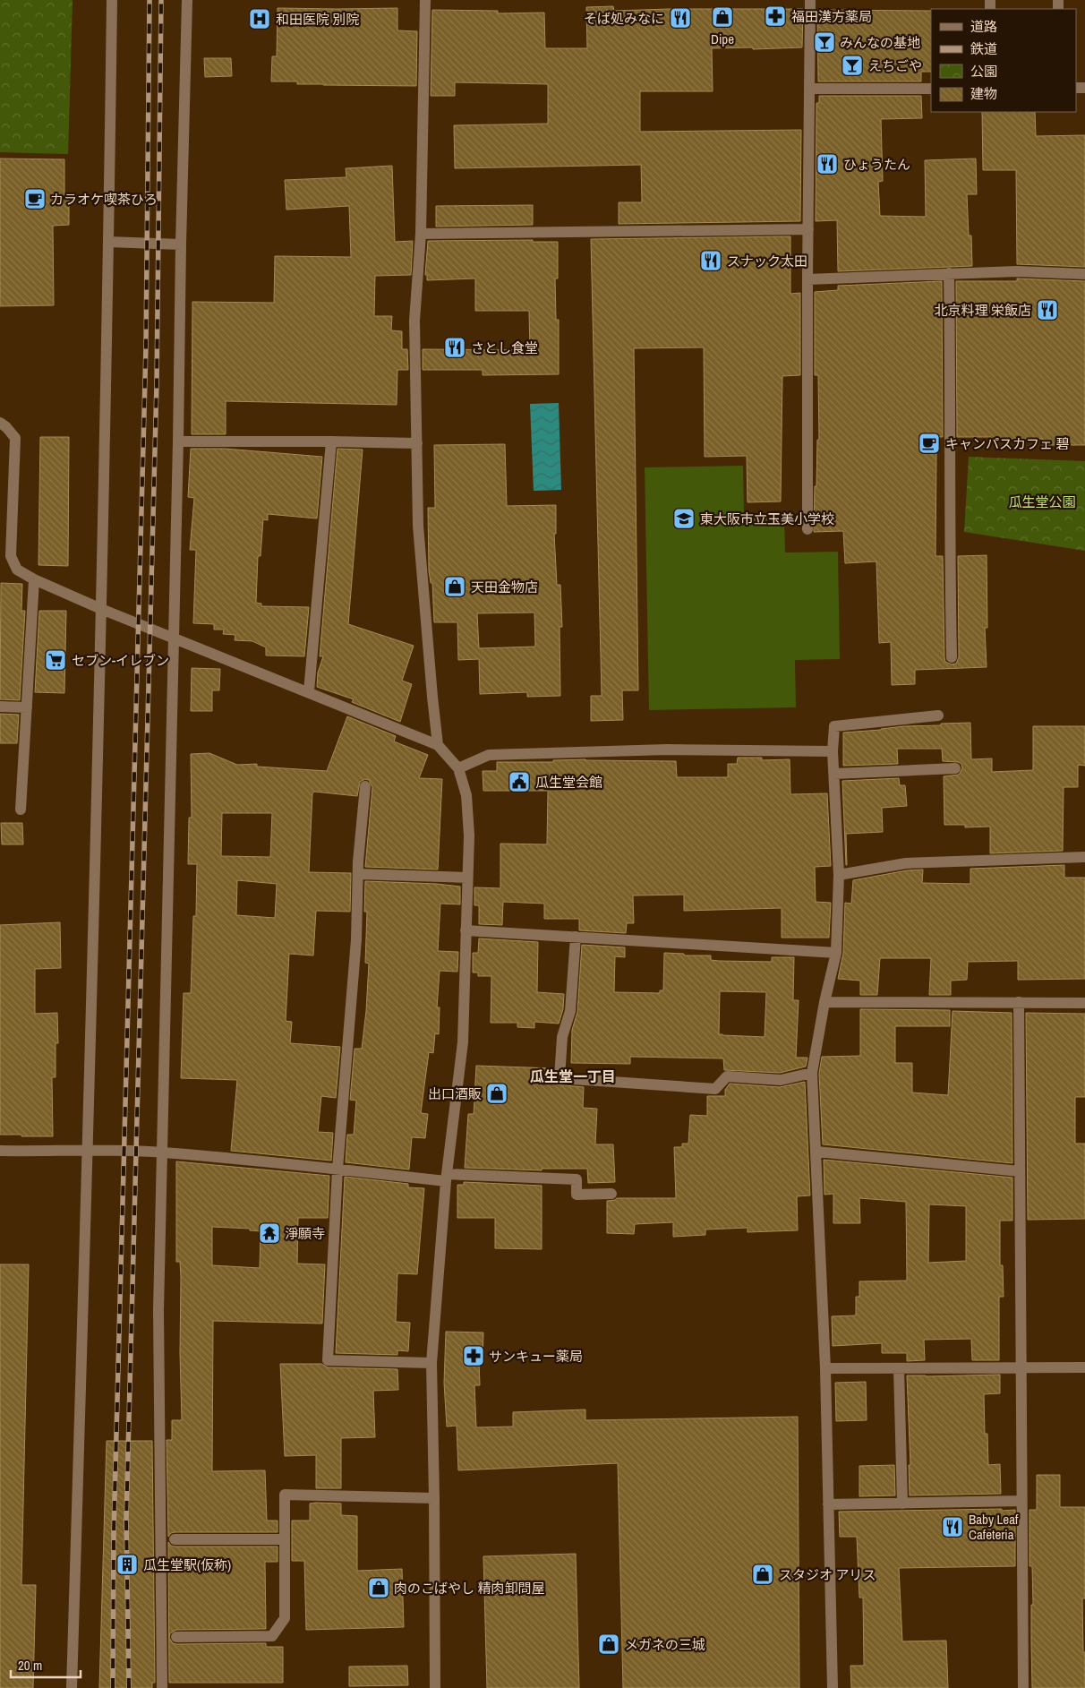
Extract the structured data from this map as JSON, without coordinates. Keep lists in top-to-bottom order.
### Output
{
  "districts": ["瓜生堂一丁目"],
  "parks": ["瓜生堂公園"],
  "places": {
    "pharmacy": ["福田漢方薬局", "サンキュー薬局"],
    "shop": [
      "Dipe",
      "天田金物店",
      "出口酒販",
      "スタジオ アリス",
      "肉のこばやし 精肉卸問屋",
      "メガネの三城"
    ],
    "restaurant": [
      "そば処みなに",
      "ひょうたん",
      "スナック太田",
      "北京料理 栄飯店",
      "さとし食堂",
      "Baby Leaf Cafeteria"
    ],
    "hospital": ["和田医院 別院"],
    "bar": ["みんなの基地", "えちごや"],
    "cafe": ["カラオケ喫茶ひろ", "キャンパスカフェ 碧"],
    "school or university": ["東大阪市立玉美小学校"],
    "supermarket": ["セブン-イレブン"],
    "public building": ["瓜生堂会館"],
    "temple": ["淨願寺"],
    "building": ["瓜生堂駅(仮称)"]
  },
  "legend": [
    "道路",
    "鉄道",
    "公園",
    "建物"
  ],
  "scale_bar": "20 m"
}
